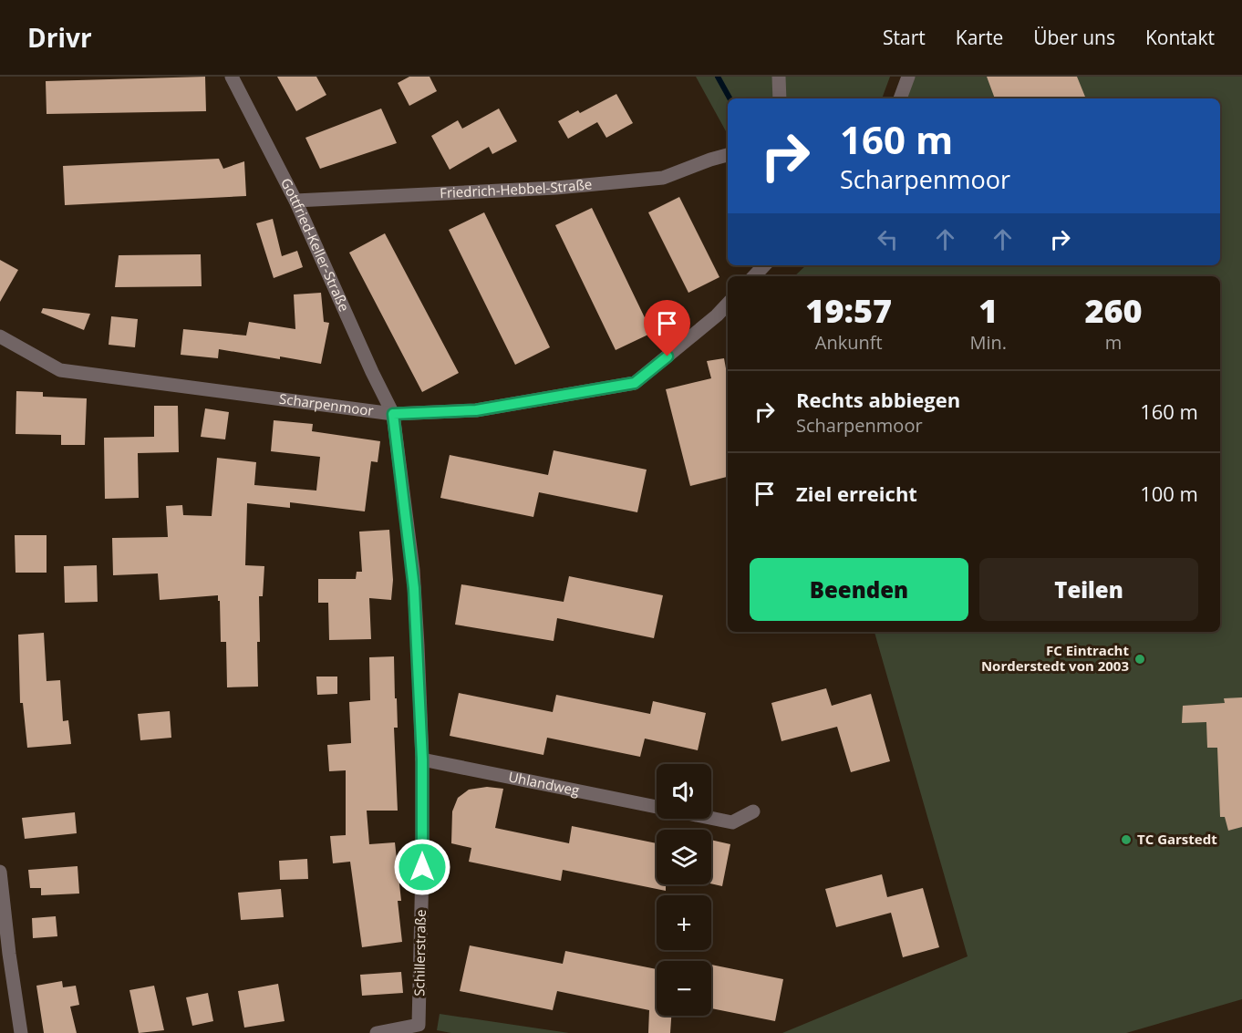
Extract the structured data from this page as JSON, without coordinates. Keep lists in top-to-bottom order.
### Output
{
  "streets": {
    "street": [
      "Friedrich-Hebbel-Straße",
      "Gottfried-Keller-Straße",
      "Scharpenmoor",
      "Uhlandweg",
      "Schillerstraße"
    ]
  },
  "crossings": [
    ["Friedrich-Hebbel-Straße", "Gottfried-Keller-Straße"],
    ["Gottfried-Keller-Straße", "Scharpenmoor"],
    ["Gottfried-Keller-Straße", "Schillerstraße"],
    ["Scharpenmoor", "Schillerstraße"],
    ["Uhlandweg", "Schillerstraße"]
  ],
  "places": ["FC Eintracht Norderstedt von 2003", "TC Garstedt"],
  "page": {
    "header": "Drivr",
    "nav": [
      "Start",
      "Karte",
      "Über uns",
      "Kontakt"
    ],
    "turn": ["160 m", "Scharpenmoor"],
    "eta": [
      "19:57",
      "Ankunft",
      "1",
      "Min.",
      "260",
      "m"
    ],
    "list": [
      {
        "name": "Rechts abbiegen",
        "note": "Scharpenmoor",
        "value": "160 m"
      },
      {
        "name": "Ziel erreicht",
        "value": "100 m"
      }
    ],
    "buttons": ["Beenden", "Teilen"],
    "map_buttons": ["+", "−"]
  }
}
